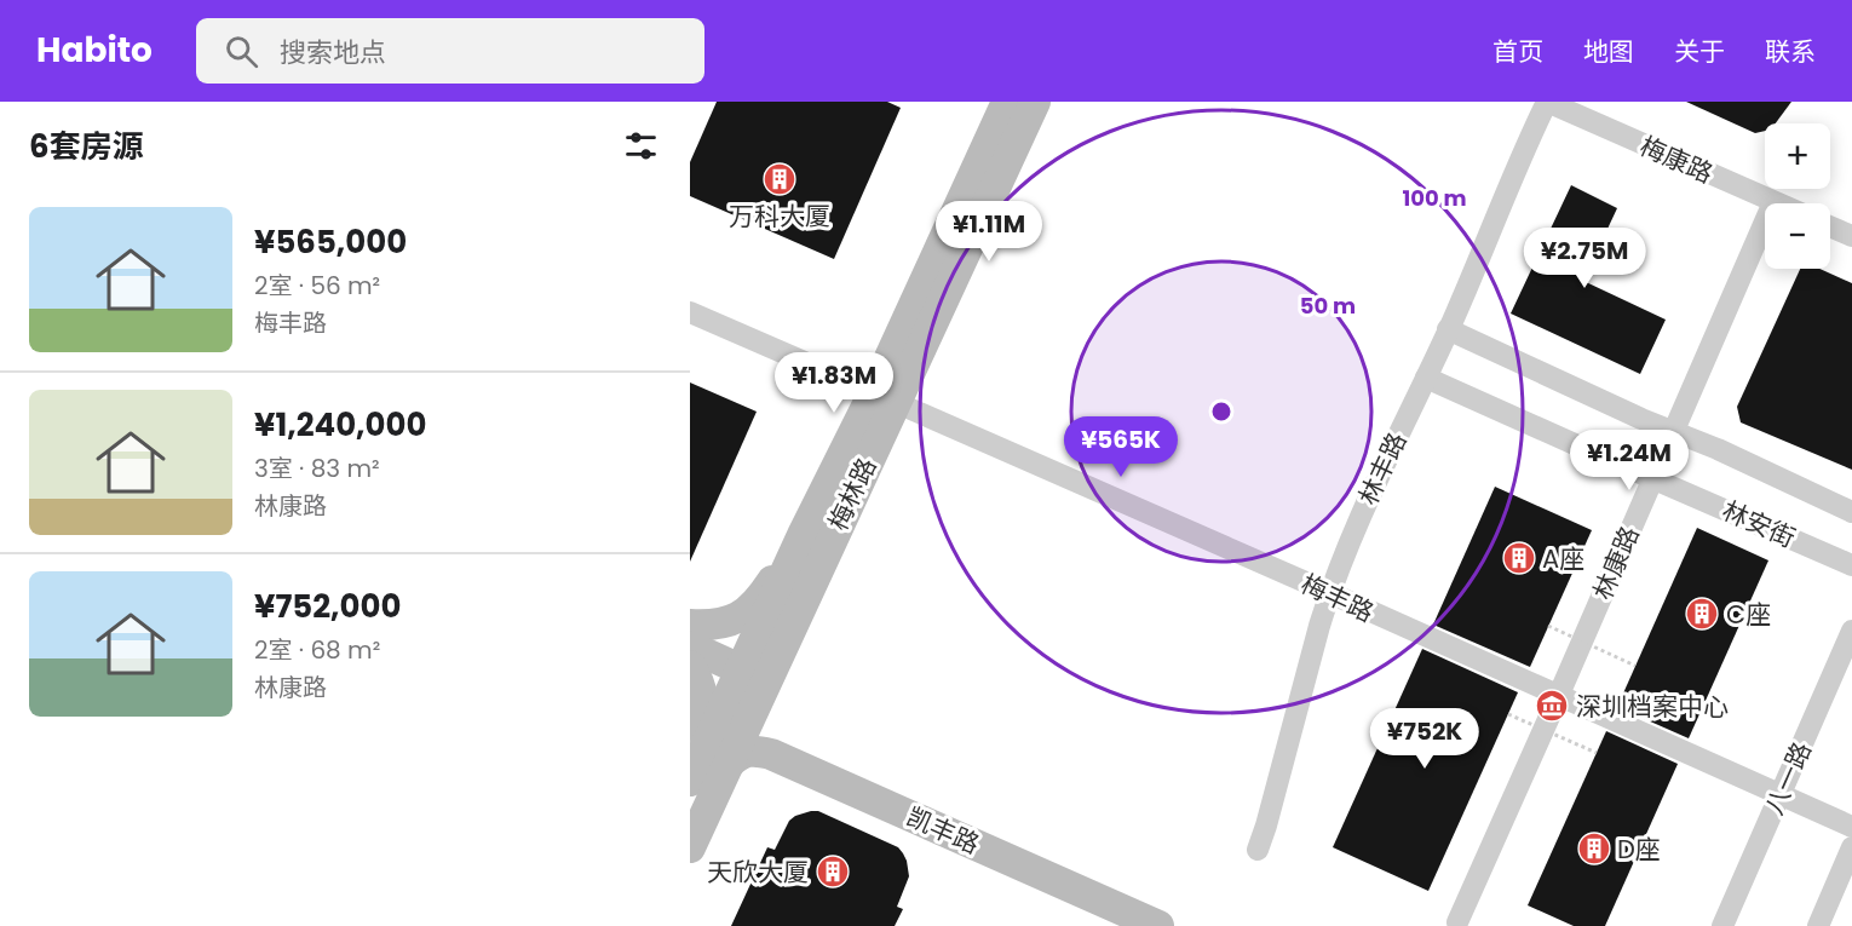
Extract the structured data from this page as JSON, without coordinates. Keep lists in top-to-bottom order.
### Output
{
  "streets": {
    "main road": ["梅林路", "凯丰路"],
    "street": [
      "梅康路",
      "林丰路",
      "林安街",
      "林康路",
      "梅丰路",
      "八一路"
    ]
  },
  "crossings": [
    ["梅康路", "林丰路"],
    ["梅康路", "林康路"],
    ["林丰路", "林安街"],
    ["林丰路", "梅丰路"],
    ["梅林路", "梅丰路"],
    ["梅林路", "凯丰路"],
    ["林安街", "林康路"],
    ["林康路", "梅丰路"],
    ["梅丰路", "八一路"]
  ],
  "places": {
    "building": [
      "万科大厦",
      "A座",
      "C座",
      "D座",
      "天欣大厦"
    ],
    "museum": ["深圳档案中心"]
  },
  "page": {
    "header": "Habito",
    "search": "搜索地点",
    "nav": [
      "首页",
      "地图",
      "关于",
      "联系"
    ],
    "heading": "6套房源",
    "map_buttons": ["+", "−"],
    "list": [
      {
        "name": "¥565,000",
        "note": "2室 · 56 m² · 梅丰路"
      },
      {
        "name": "¥1,240,000",
        "note": "3室 · 83 m² · 林康路"
      },
      {
        "name": "¥752,000",
        "note": "2室 · 68 m² · 林康路"
      }
    ],
    "price": [
      "¥1.11M",
      "¥2.75M",
      "¥1.83M",
      "¥565K",
      "¥1.24M",
      "¥752K"
    ]
  },
  "rings": ["100 m", "50 m"]
}
